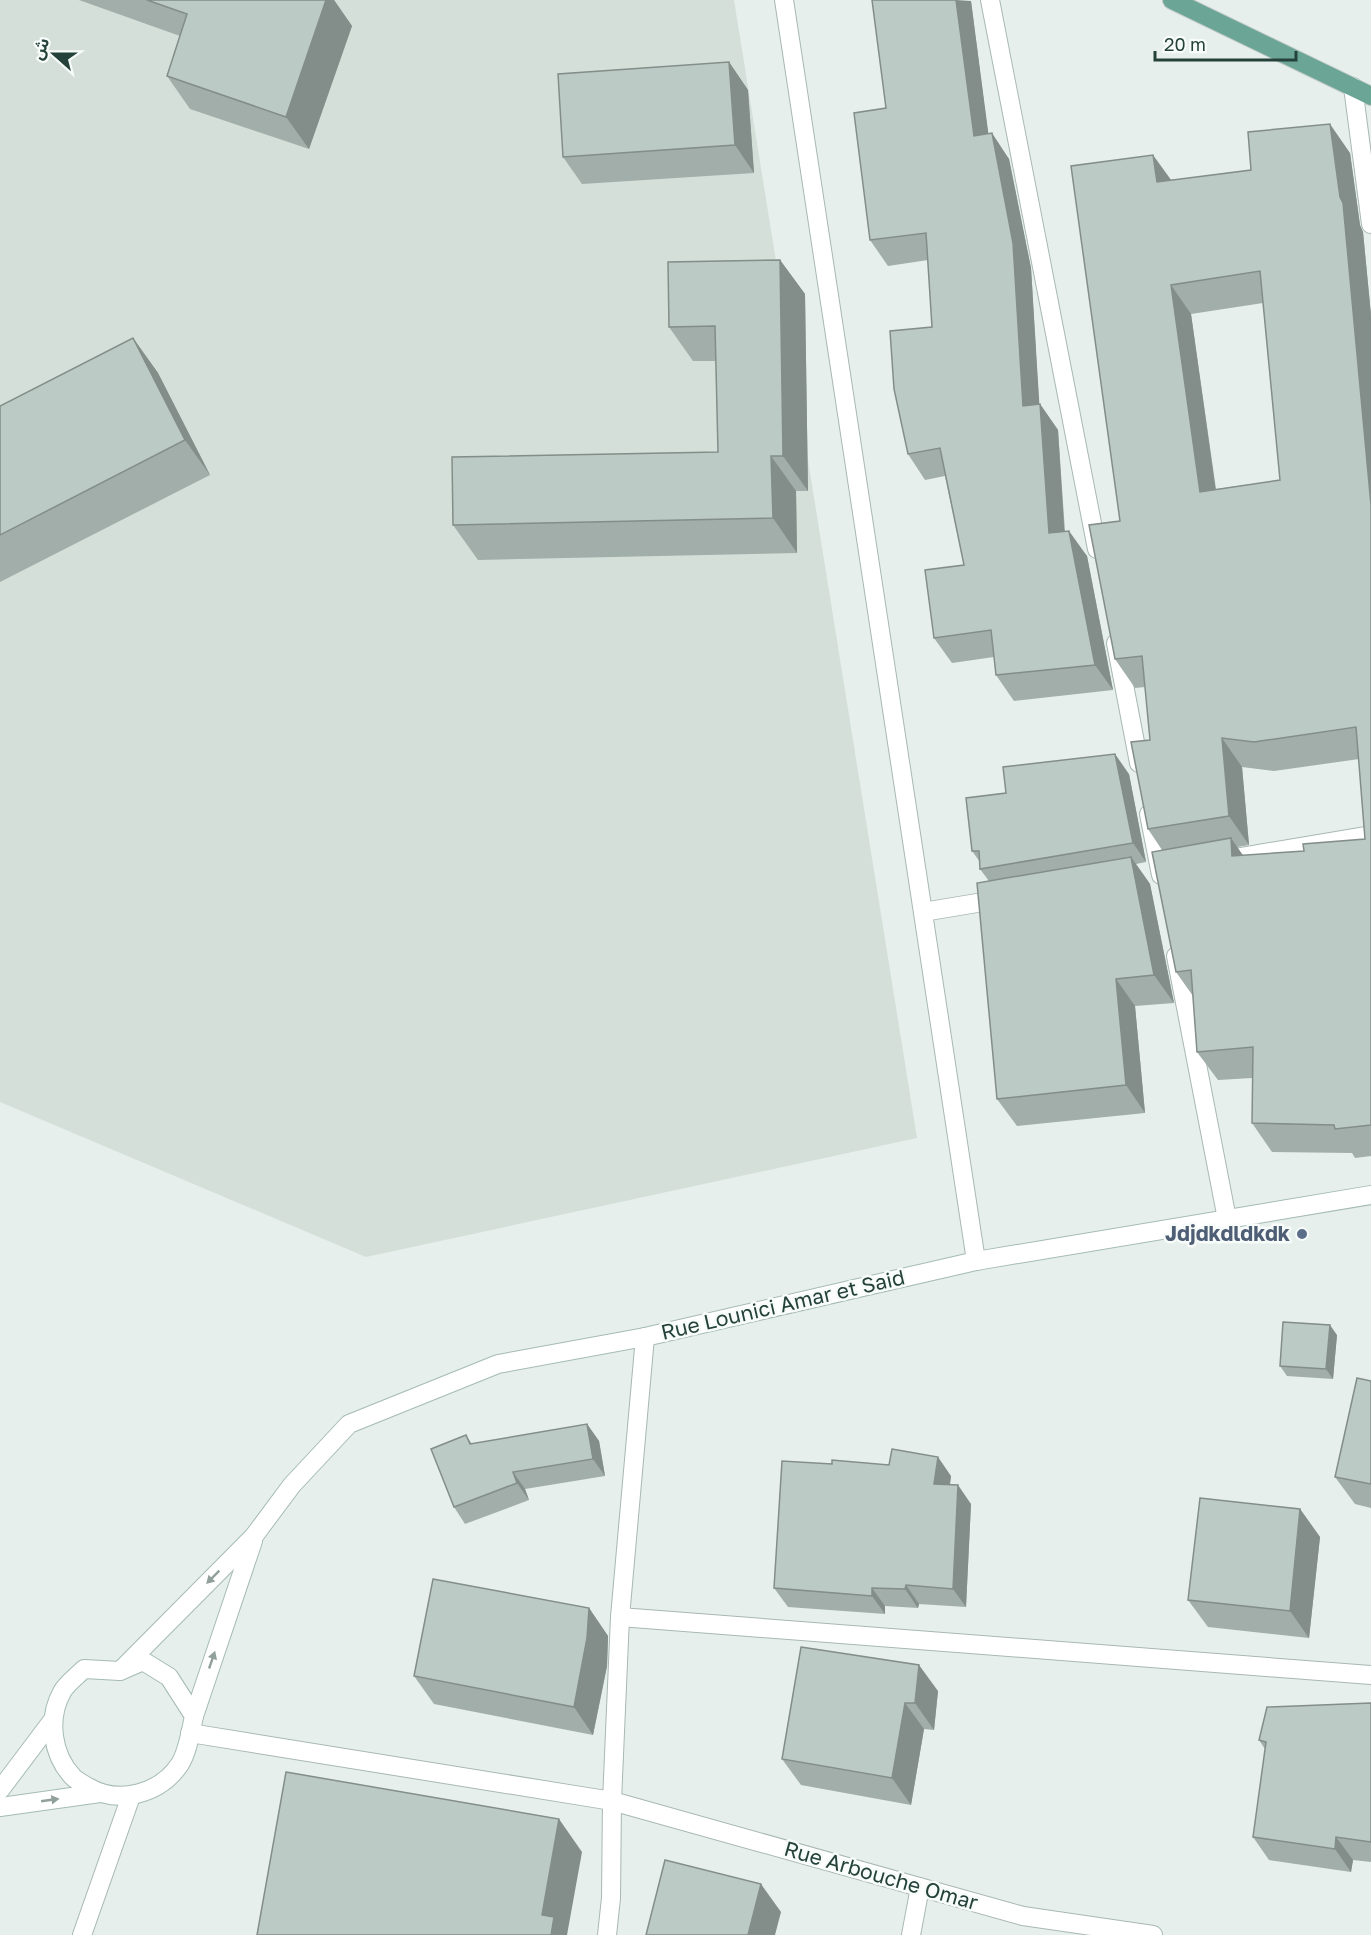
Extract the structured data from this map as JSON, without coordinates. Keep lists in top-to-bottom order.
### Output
{
  "streets": {
    "street": ["Rue Lounici Amar et Said", "Rue Arbouche Omar"]
  },
  "crossings": [
    ["Rue Lounici Amar et Said", "Rue Arbouche Omar"]
  ],
  "places": ["Jdjdkdldkdk"],
  "scale_bar": "20 m",
  "north": "left"
}
